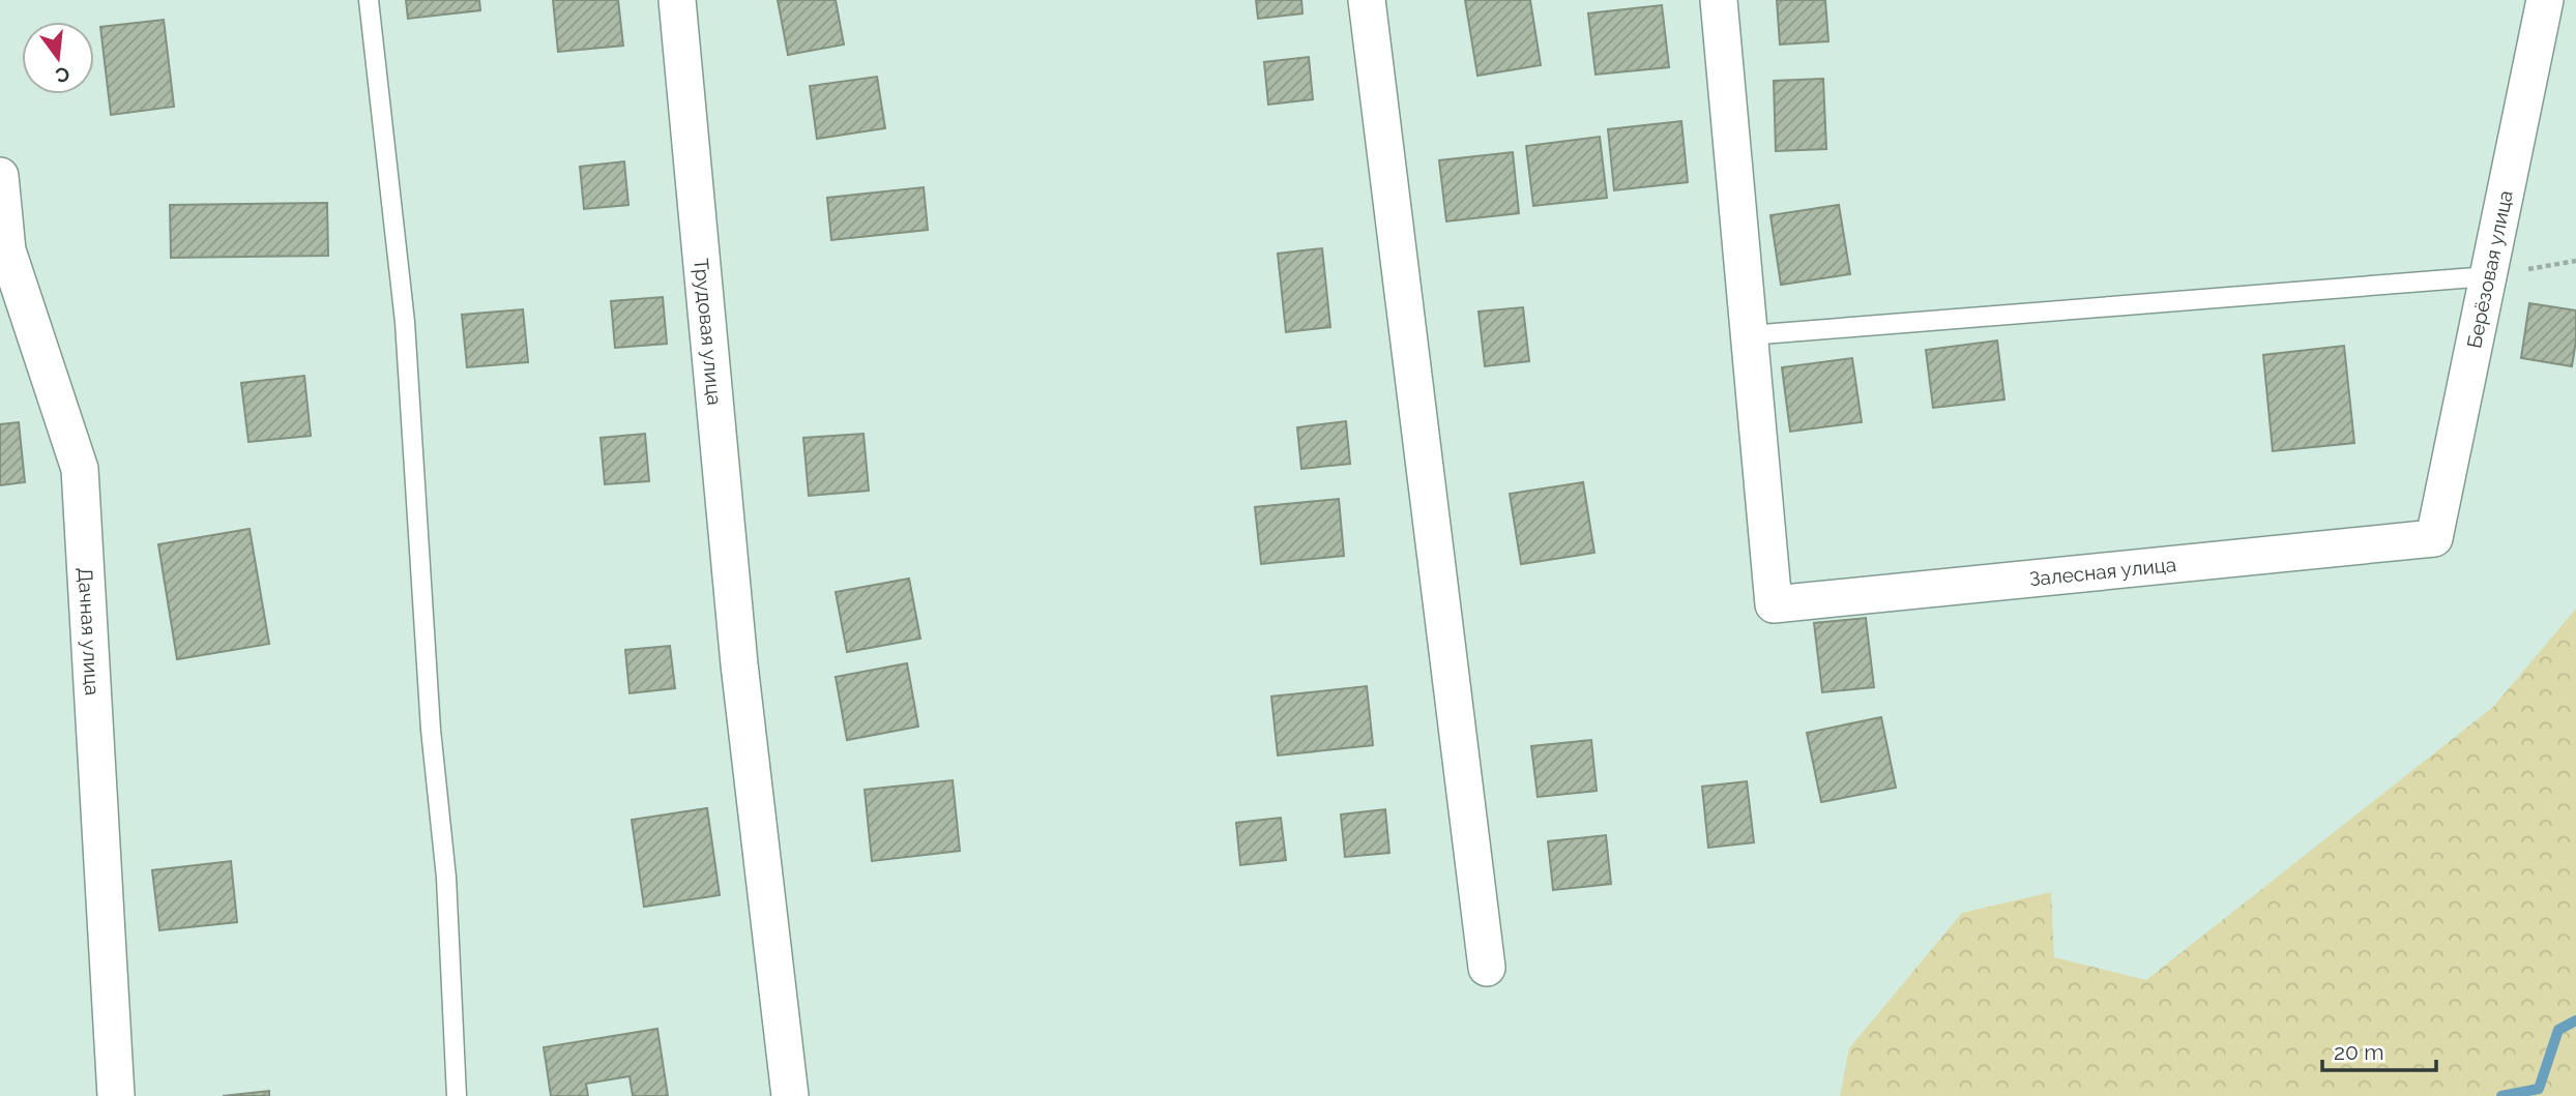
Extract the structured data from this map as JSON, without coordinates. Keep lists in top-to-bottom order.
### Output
{
  "streets": {
    "street": [
      "Берёзовая улица",
      "Трудовая улица",
      "Залесная улица",
      "Дачная улица"
    ]
  },
  "crossings": [
    ["Берёзовая улица", "Залесная улица"]
  ],
  "scale_bar": "20 m",
  "north": "bottom"
}
